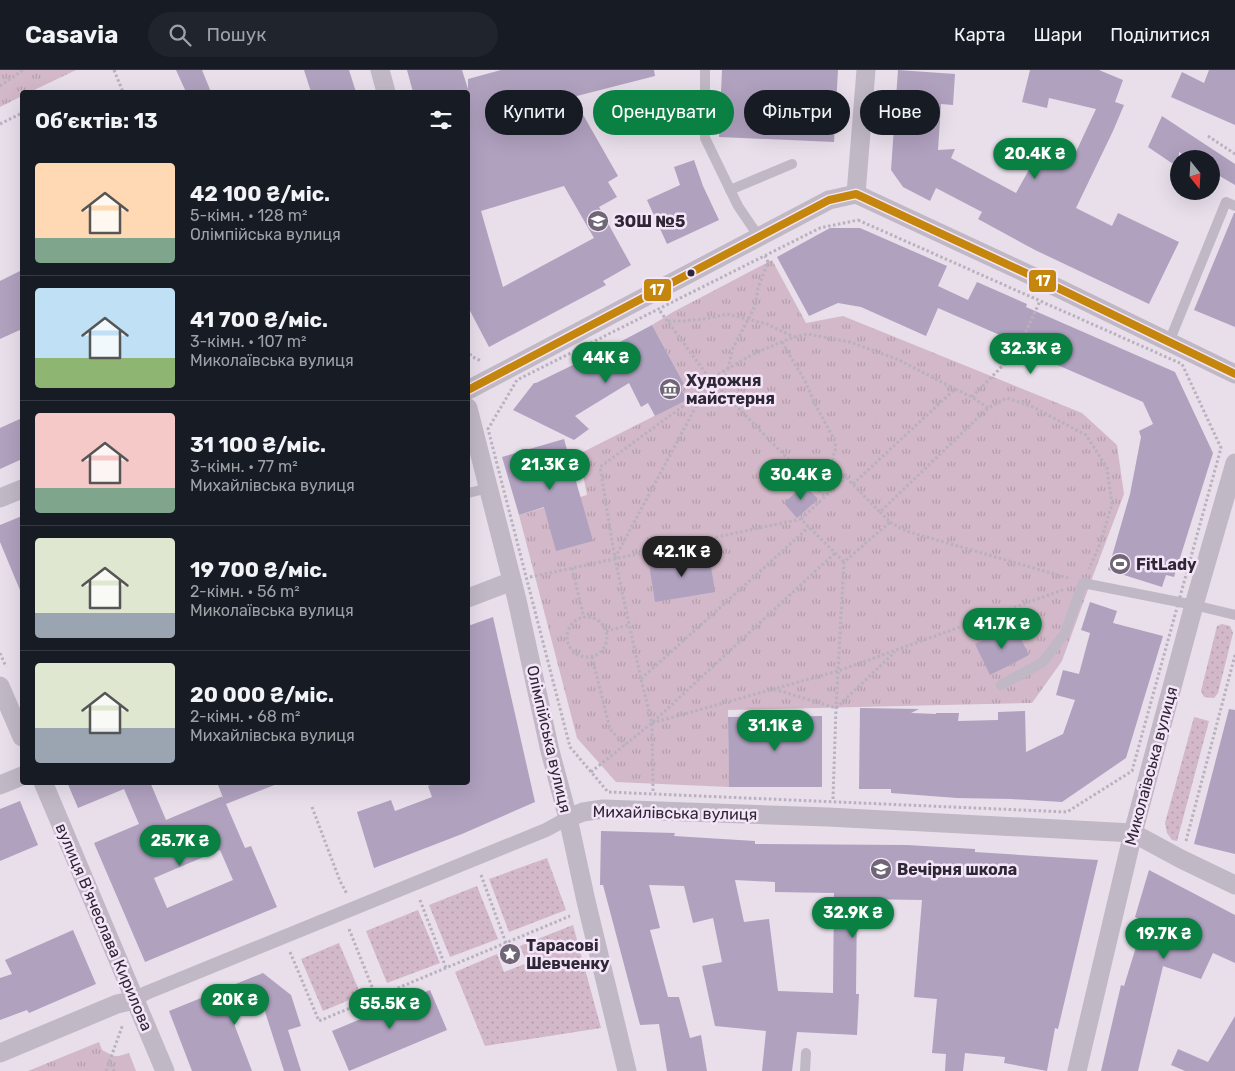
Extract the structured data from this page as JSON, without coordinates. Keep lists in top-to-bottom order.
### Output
{
  "streets": {
    "street": [
      "Олімпійська вулиця",
      "Миколаївська вулиця",
      "Михайлівська вулиця",
      "вулиця В'ячеслава Кирилова"
    ]
  },
  "crossings": [
    ["Олімпійська вулиця", "Михайлівська вулиця"],
    ["Миколаївська вулиця", "Михайлівська вулиця"],
    ["Михайлівська вулиця", "вулиця В'ячеслава Кирилова"]
  ],
  "places": {
    "school or university": ["ЗОШ №5", "Вечірня школа"],
    "museum": ["Художня майстерня"],
    "sports": ["FitLady"],
    "place": ["Тарасові Шевченку"]
  },
  "lines": ["transit line 17"],
  "north": "bottom",
  "page": {
    "header": "Casavia",
    "search": "Пошук",
    "nav": ["Карта", "Шари", "Поділитися"],
    "chip": [
      "Купити",
      "Орендувати",
      "Фільтри",
      "Нове"
    ],
    "heading": "Об’єктів: 13",
    "price": [
      "20.4K ₴",
      "32.3K ₴",
      "44K ₴",
      "21.3K ₴",
      "30.4K ₴",
      "42.1K ₴",
      "41.7K ₴",
      "31.1K ₴",
      "25.7K ₴",
      "32.9K ₴",
      "19.7K ₴",
      "20K ₴",
      "55.5K ₴"
    ],
    "list": [
      {
        "name": "42 100 ₴/міс.",
        "note": "5-кімн. · 128 m² · Олімпійська вулиця"
      },
      {
        "name": "41 700 ₴/міс.",
        "note": "3-кімн. · 107 m² · Миколаївська вулиця"
      },
      {
        "name": "31 100 ₴/міс.",
        "note": "3-кімн. · 77 m² · Михайлівська вулиця"
      },
      {
        "name": "19 700 ₴/міс.",
        "note": "2-кімн. · 56 m² · Миколаївська вулиця"
      },
      {
        "name": "20 000 ₴/міс.",
        "note": "2-кімн. · 68 m² · Михайлівська вулиця"
      }
    ]
  }
}
